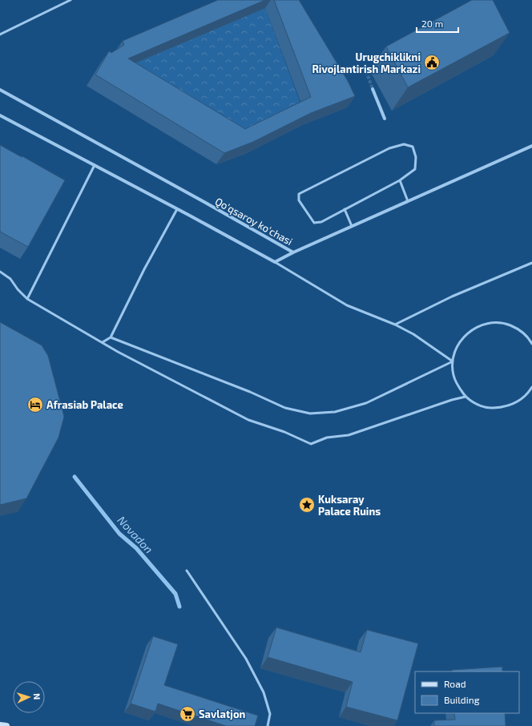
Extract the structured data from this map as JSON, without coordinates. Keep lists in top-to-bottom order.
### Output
{
  "streets": {
    "street": ["Qo'qsaroy ko'chasi"]
  },
  "water": ["Novadon"],
  "places": {
    "public building": ["Urugchiklikni Rivojlantirish Markazi"],
    "hotel": ["Afrasiab Palace"],
    "place": ["Kuksaray Palace Ruins"],
    "supermarket": ["Savlatjon"]
  },
  "legend": ["Road", "Building"],
  "scale_bar": "20 m",
  "north": "right"
}
